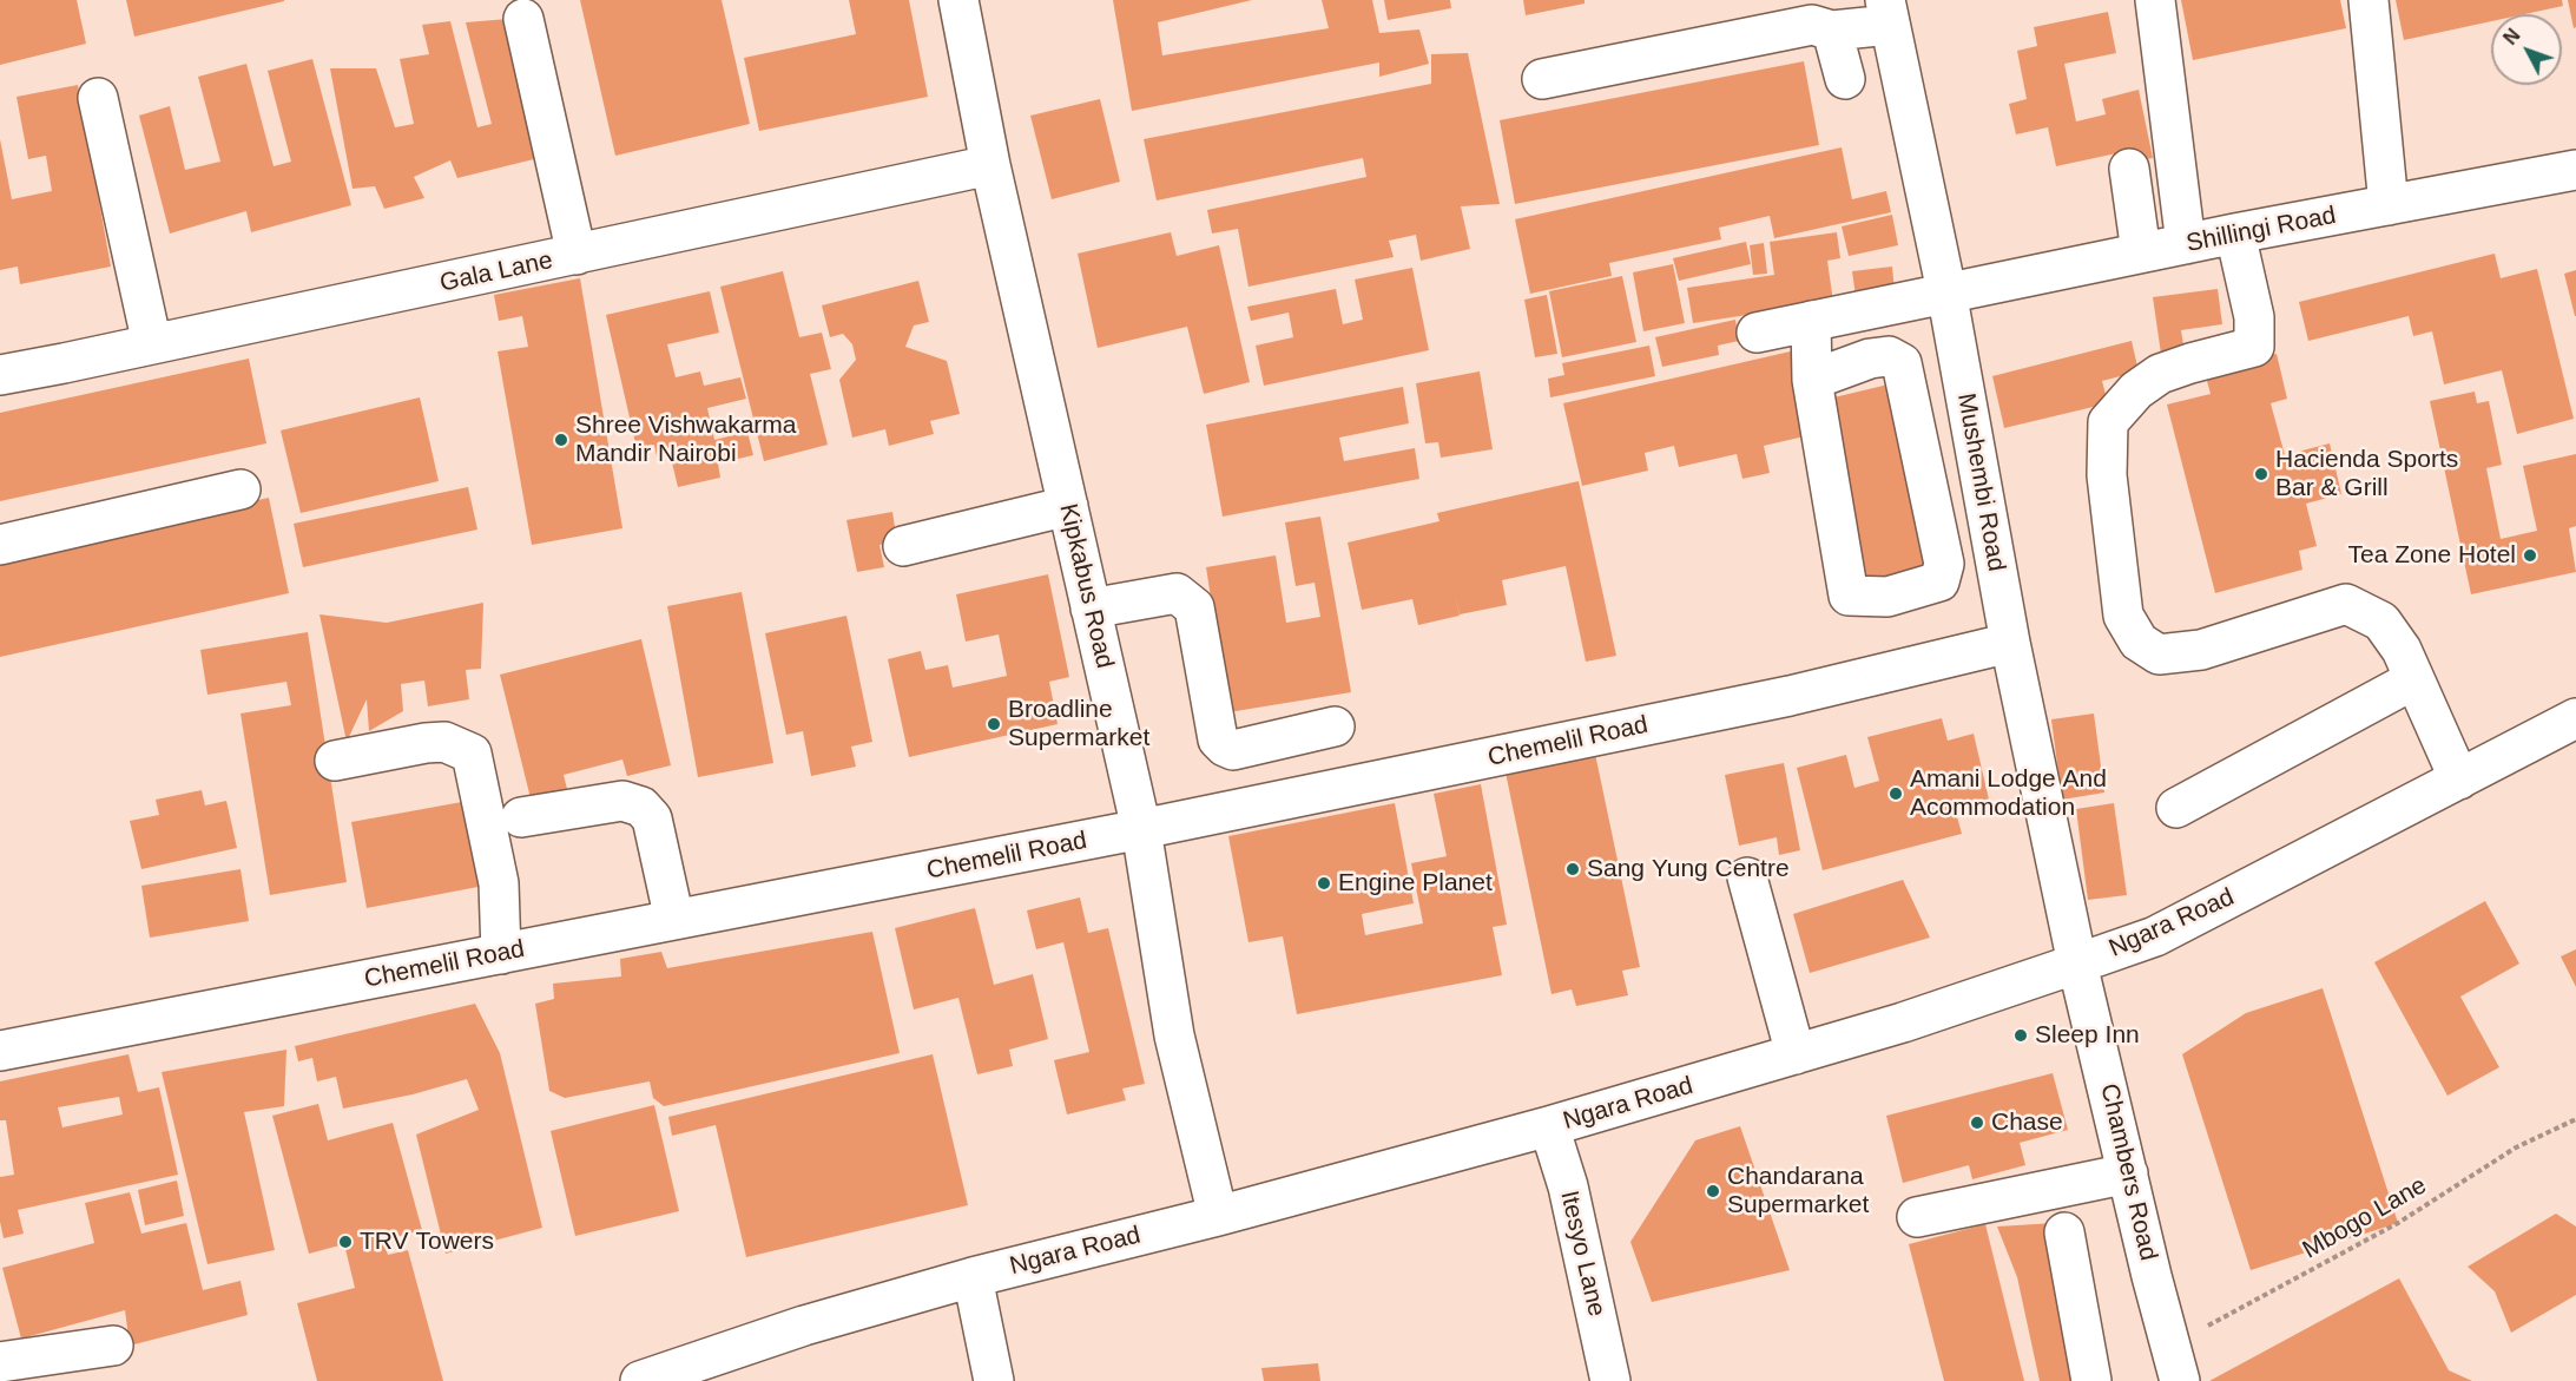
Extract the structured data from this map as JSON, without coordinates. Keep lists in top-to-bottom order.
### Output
{
  "streets": {
    "street": [
      "Shillingi Road",
      "Gala Lane",
      "Mushembi Road",
      "Kipkabus Road",
      "Chemelil Road",
      "Ngara Road",
      "Chambers Road",
      "Itesyo Lane"
    ],
    "path": ["Mbogo Lane"]
  },
  "crossings": [
    ["Shillingi Road", "Mushembi Road"],
    ["Gala Lane", "Kipkabus Road"],
    ["Mushembi Road", "Chemelil Road"],
    ["Mushembi Road", "Ngara Road"],
    ["Mushembi Road", "Chambers Road"],
    ["Kipkabus Road", "Chemelil Road"],
    ["Kipkabus Road", "Ngara Road"],
    ["Ngara Road", "Chambers Road"],
    ["Ngara Road", "Itesyo Lane"],
    ["Chambers Road", "Mbogo Lane"]
  ],
  "places": [
    "Shree Vishwakarma Mandir Nairobi",
    "Hacienda Sports Bar & Grill",
    "Tea Zone Hotel",
    "Broadline Supermarket",
    "Amani Lodge And Acommodation",
    "Sang Yung Centre",
    "Engine Planet",
    "Sleep Inn",
    "Chase",
    "Chandarana Supermarket",
    "TRV Towers"
  ],
  "north": "top left"
}
